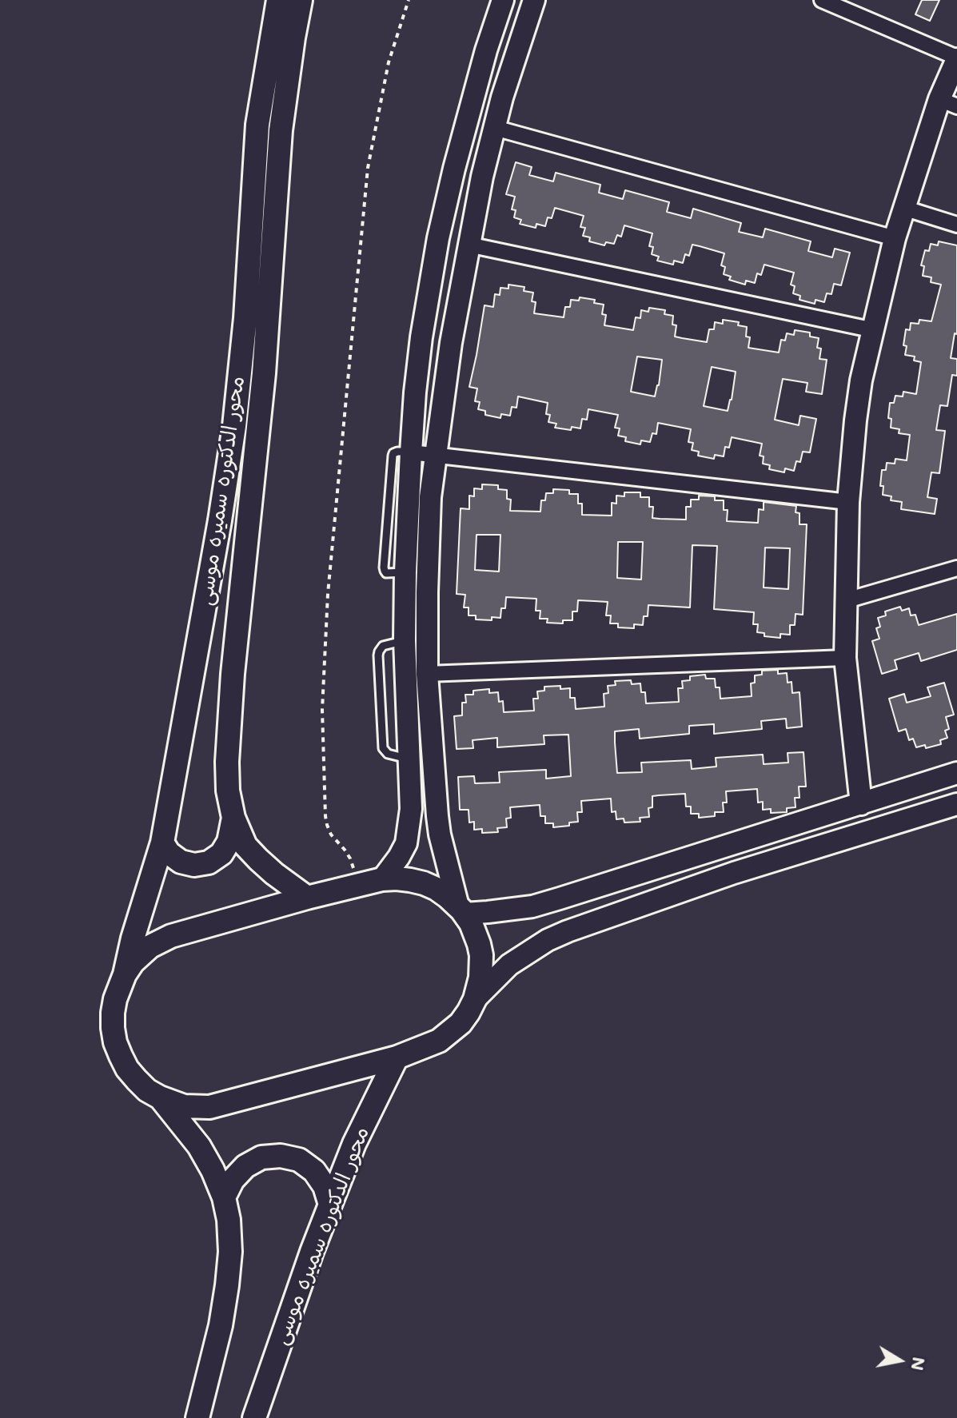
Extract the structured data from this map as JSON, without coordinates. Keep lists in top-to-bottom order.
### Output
{
  "streets": {
    "main road": ["محور الدكتوره سميره موسى"]
  },
  "north": "right"
}
